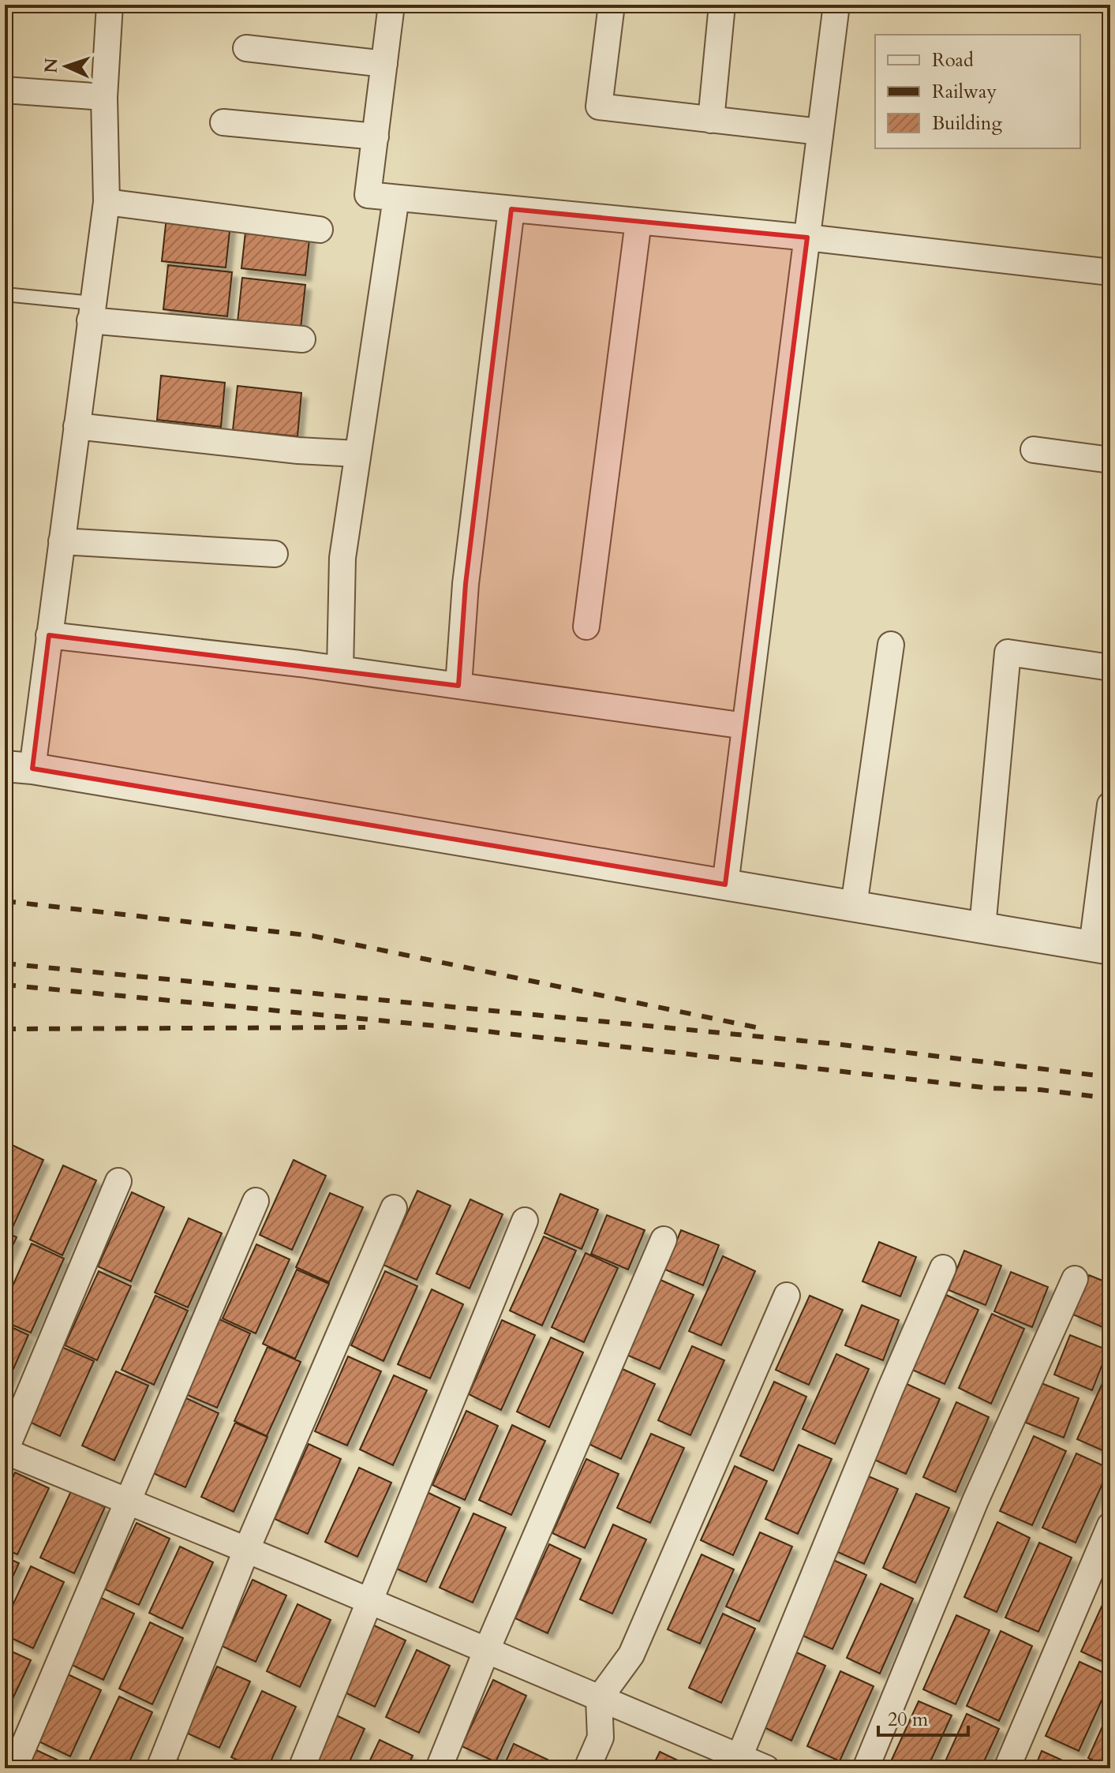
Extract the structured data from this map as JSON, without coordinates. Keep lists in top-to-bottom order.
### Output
{
  "legend": ["Road", "Railway", "Building"],
  "scale_bar": "20 m",
  "north": "left"
}
